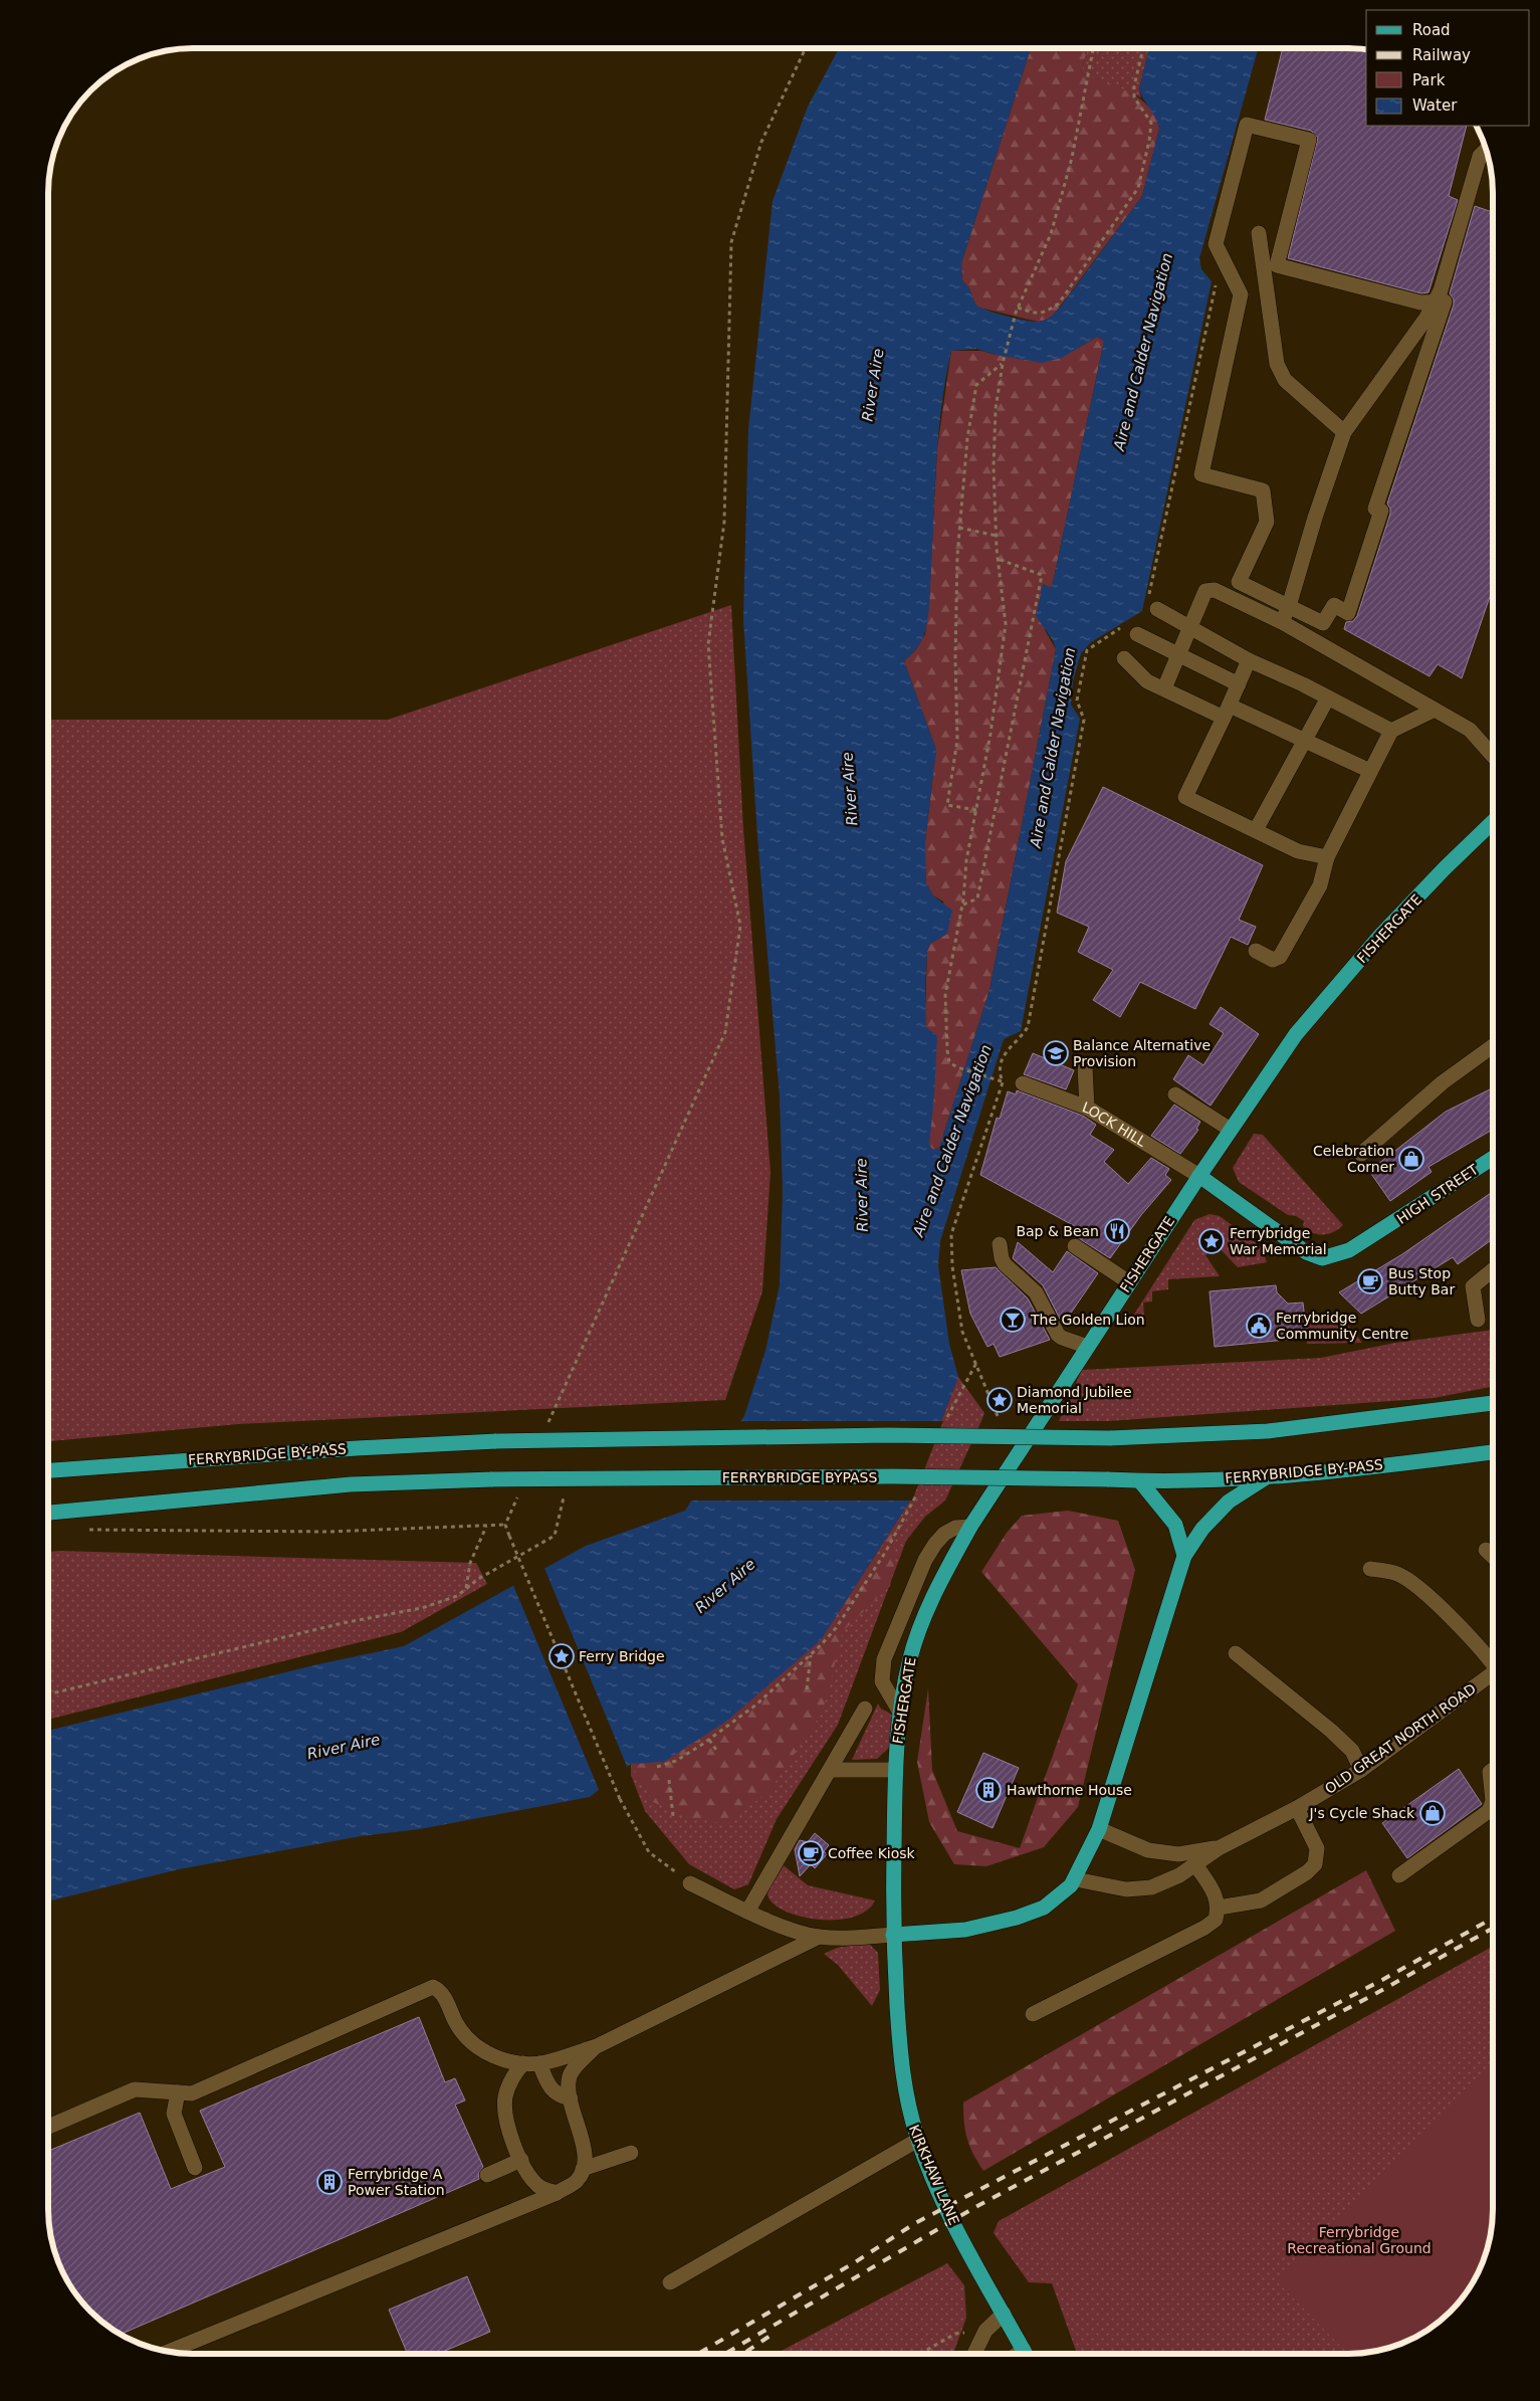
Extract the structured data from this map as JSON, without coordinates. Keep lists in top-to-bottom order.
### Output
{
  "streets": {
    "main road": [
      "FISHERGATE",
      "HIGH STREET",
      "FERRYBRIDGE BY-PASS",
      "FERRYBRIDGE BYPASS",
      "KIRKHAW LANE"
    ],
    "street": ["LOCK HILL", "OLD GREAT NORTH ROAD"]
  },
  "crossings": [
    ["FISHERGATE", "LOCK HILL"],
    ["FISHERGATE", "HIGH STREET"],
    ["FISHERGATE", "KIRKHAW LANE"],
    ["LOCK HILL", "HIGH STREET"],
    ["FERRYBRIDGE BY-PASS", "FERRYBRIDGE BYPASS"]
  ],
  "water": ["Aire and Calder Navigation", "River Aire"],
  "parks": ["Ferrybridge Recreational Ground"],
  "places": {
    "school or university": ["Balance Alternative Provision"],
    "shop": ["Celebration Corner", "J's Cycle Shack"],
    "restaurant": ["Bap & Bean"],
    "place": ["Ferrybridge War Memorial", "Diamond Jubilee Memorial", "Ferry Bridge"],
    "cafe": ["Bus Stop Butty Bar", "Coffee Kiosk"],
    "bar": ["The Golden Lion"],
    "public building": ["Ferrybridge Community Centre"],
    "building": ["Hawthorne House", "Ferrybridge A Power Station"]
  },
  "legend": [
    "Road",
    "Railway",
    "Park",
    "Water"
  ]
}
